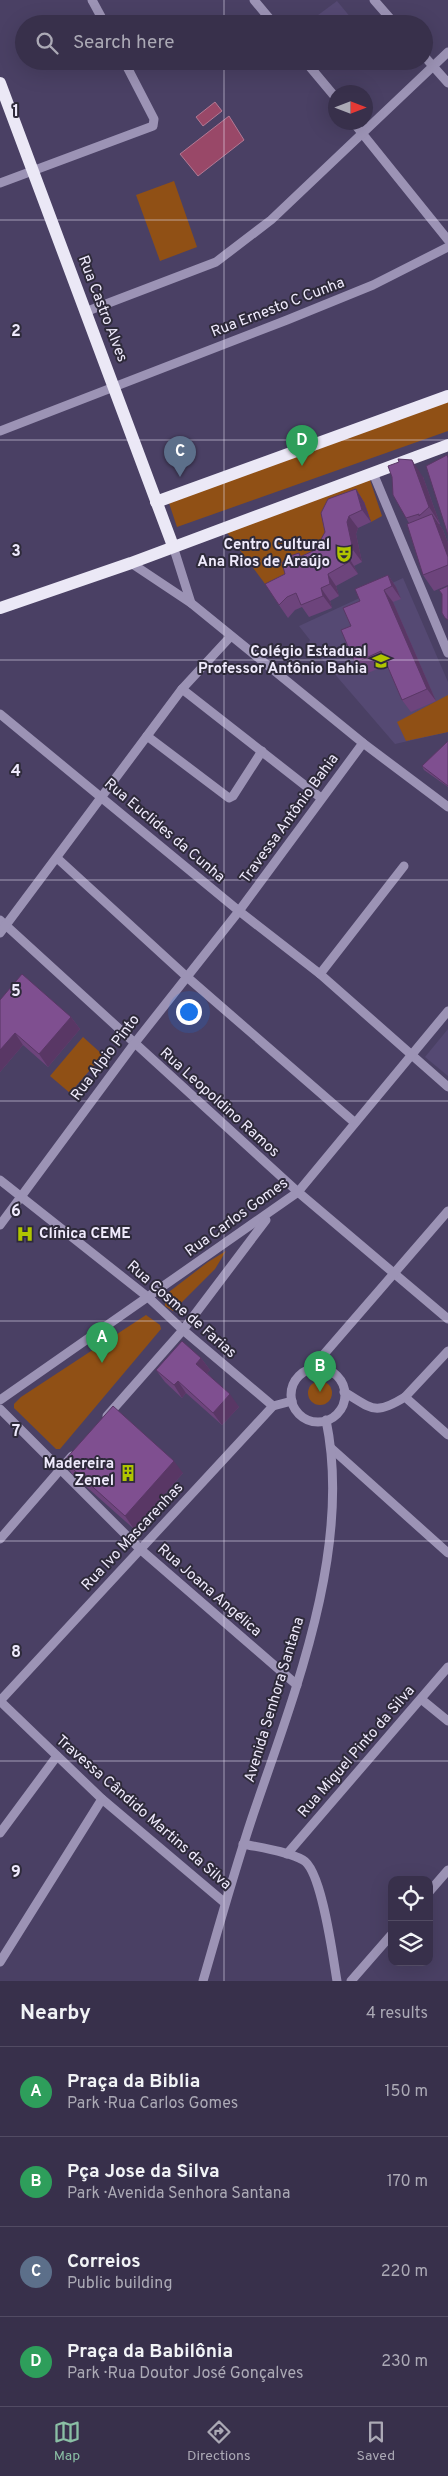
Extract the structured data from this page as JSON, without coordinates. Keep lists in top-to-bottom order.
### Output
{
  "streets": {
    "main road": ["Rua Castro Alves"],
    "street": [
      "Rua Ernesto C Cunha",
      "Travessa Antônio Bahia",
      "Rua Euclides da Cunha",
      "Rua Alpio Pinto",
      "Rua Leopoldino Ramos",
      "Rua Carlos Gomes",
      "Rua Cosme de Farias",
      "Rua Ivo Mascarenhas",
      "Rua Joana Angélica",
      "Avenida Senhora Santana",
      "Rua Miguel Pinto da Silva",
      "Travessa Cândido Martins da Silva"
    ]
  },
  "crossings": [
    ["Rua Ernesto C Cunha", "Rua Castro Alves"],
    ["Travessa Antônio Bahia", "Rua Euclides da Cunha"],
    ["Travessa Antônio Bahia", "Rua Alpio Pinto"],
    ["Rua Euclides da Cunha", "Rua Alpio Pinto"],
    ["Rua Euclides da Cunha", "Rua Carlos Gomes"],
    ["Rua Alpio Pinto", "Rua Leopoldino Ramos"],
    ["Rua Alpio Pinto", "Rua Cosme de Farias"],
    ["Rua Leopoldino Ramos", "Rua Carlos Gomes"],
    ["Rua Carlos Gomes", "Rua Cosme de Farias"],
    ["Rua Cosme de Farias", "Rua Ivo Mascarenhas"],
    ["Rua Ivo Mascarenhas", "Rua Joana Angélica"],
    ["Rua Ivo Mascarenhas", "Travessa Cândido Martins da Silva"],
    ["Rua Joana Angélica", "Avenida Senhora Santana"],
    ["Avenida Senhora Santana", "Travessa Cândido Martins da Silva"]
  ],
  "places": {
    "theatre": ["Centro Cultural Ana Rios de Araújo"],
    "school or university": ["Colégio Estadual Professor Antônio Bahia"],
    "hospital": ["Clínica CEME"],
    "building": ["Madereira Zenel"]
  },
  "north": "right",
  "page": {
    "search": "Search here",
    "pins": [
      "D",
      "C",
      "A",
      "B"
    ],
    "heading": ["Nearby", "4 results"],
    "list": [
      {
        "mark": "A",
        "name": "Praça da Biblia",
        "note": "Park · Rua Carlos Gomes",
        "value": "150 m"
      },
      {
        "mark": "B",
        "name": "Pça Jose da Silva",
        "note": "Park · Avenida Senhora Santana",
        "value": "170 m"
      },
      {
        "mark": "C",
        "name": "Correios",
        "note": "Public building",
        "value": "220 m"
      },
      {
        "mark": "D",
        "name": "Praça da Babilônia",
        "note": "Park · Rua Doutor José Gonçalves",
        "value": "230 m"
      }
    ],
    "nav": ["Map", "Directions", "Saved"]
  },
  "grid": {
    "rows": [
      "1",
      "2",
      "3",
      "4",
      "5",
      "6",
      "7",
      "8",
      "9"
    ]
  }
}
